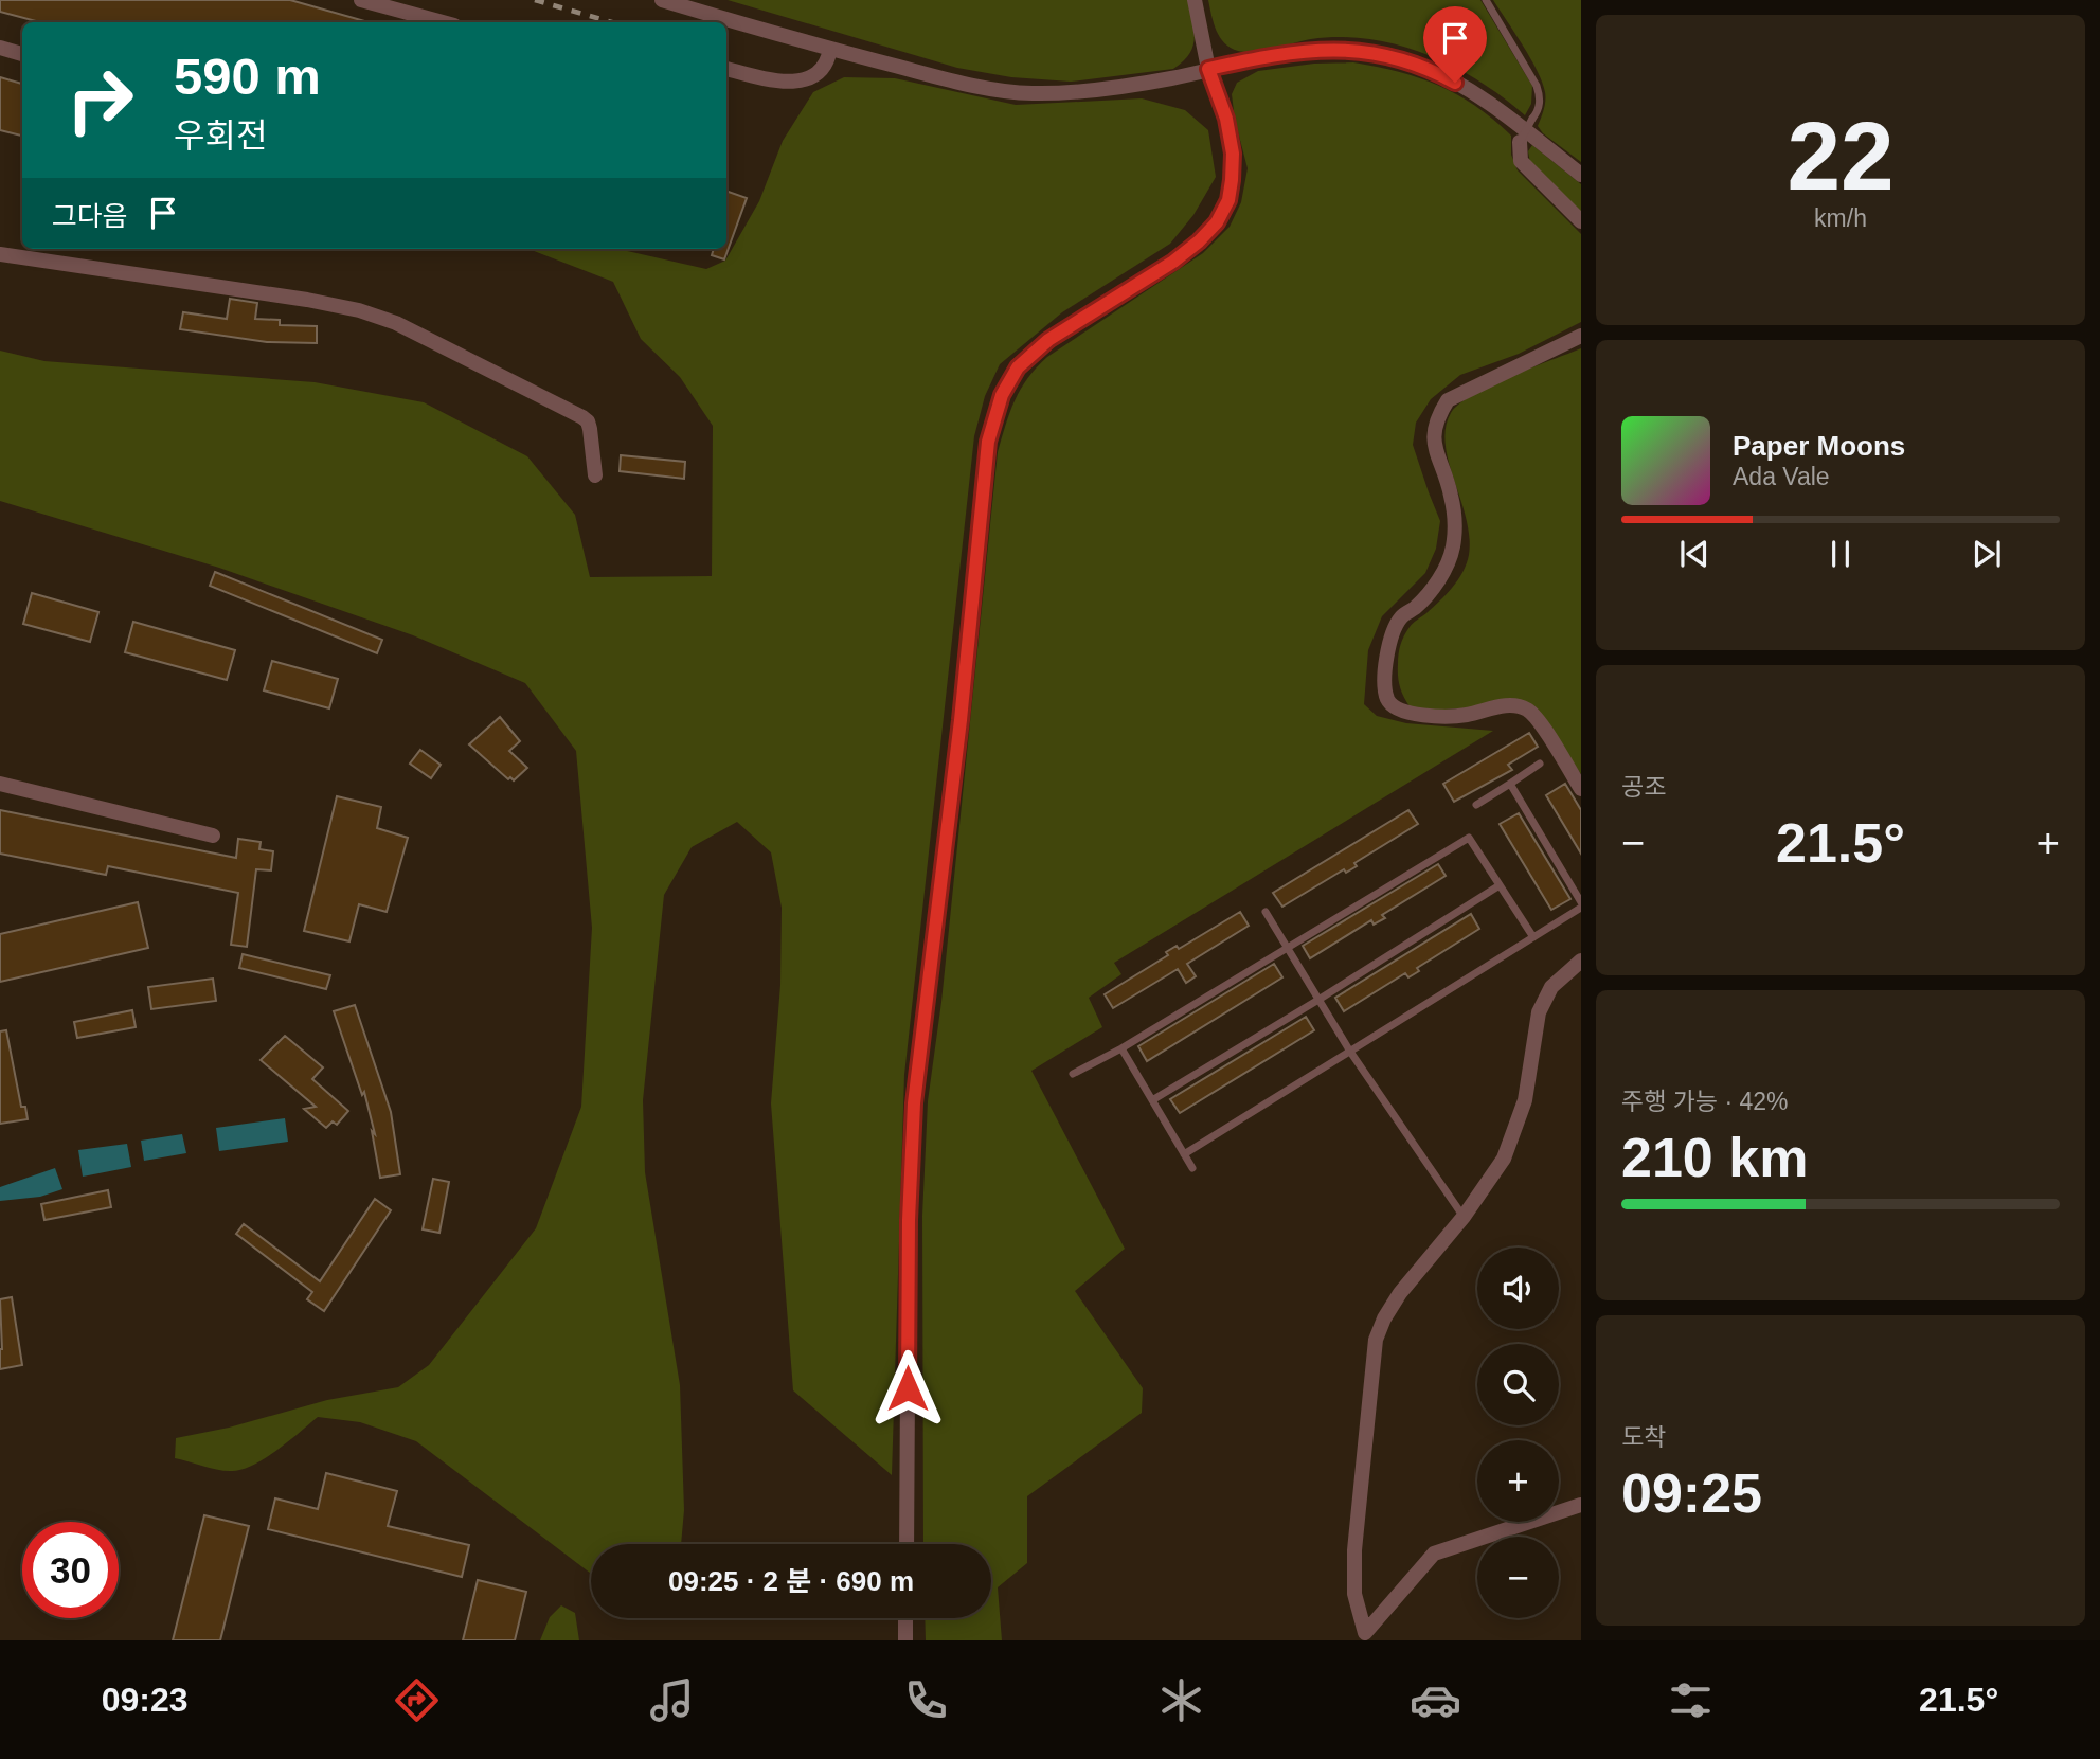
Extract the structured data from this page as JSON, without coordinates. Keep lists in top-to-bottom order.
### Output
{
  "page": {
    "tile": [
      ["22", "km/h"],
      "공조",
      ["주행 가능 · 42%", "210 km"],
      ["도착", "09:25"]
    ],
    "turn": ["590 m", "우회전"],
    "then": "그다음",
    "song": ["Paper Moons", "Ada Vale"],
    "heat": ["−", "21.5°", "+"],
    "map_buttons": ["+", "−"],
    "limit": "30",
    "trip": "09:25 · 2 분 · 690 m",
    "tabs": ["09:23", "21.5°"]
  }
}
